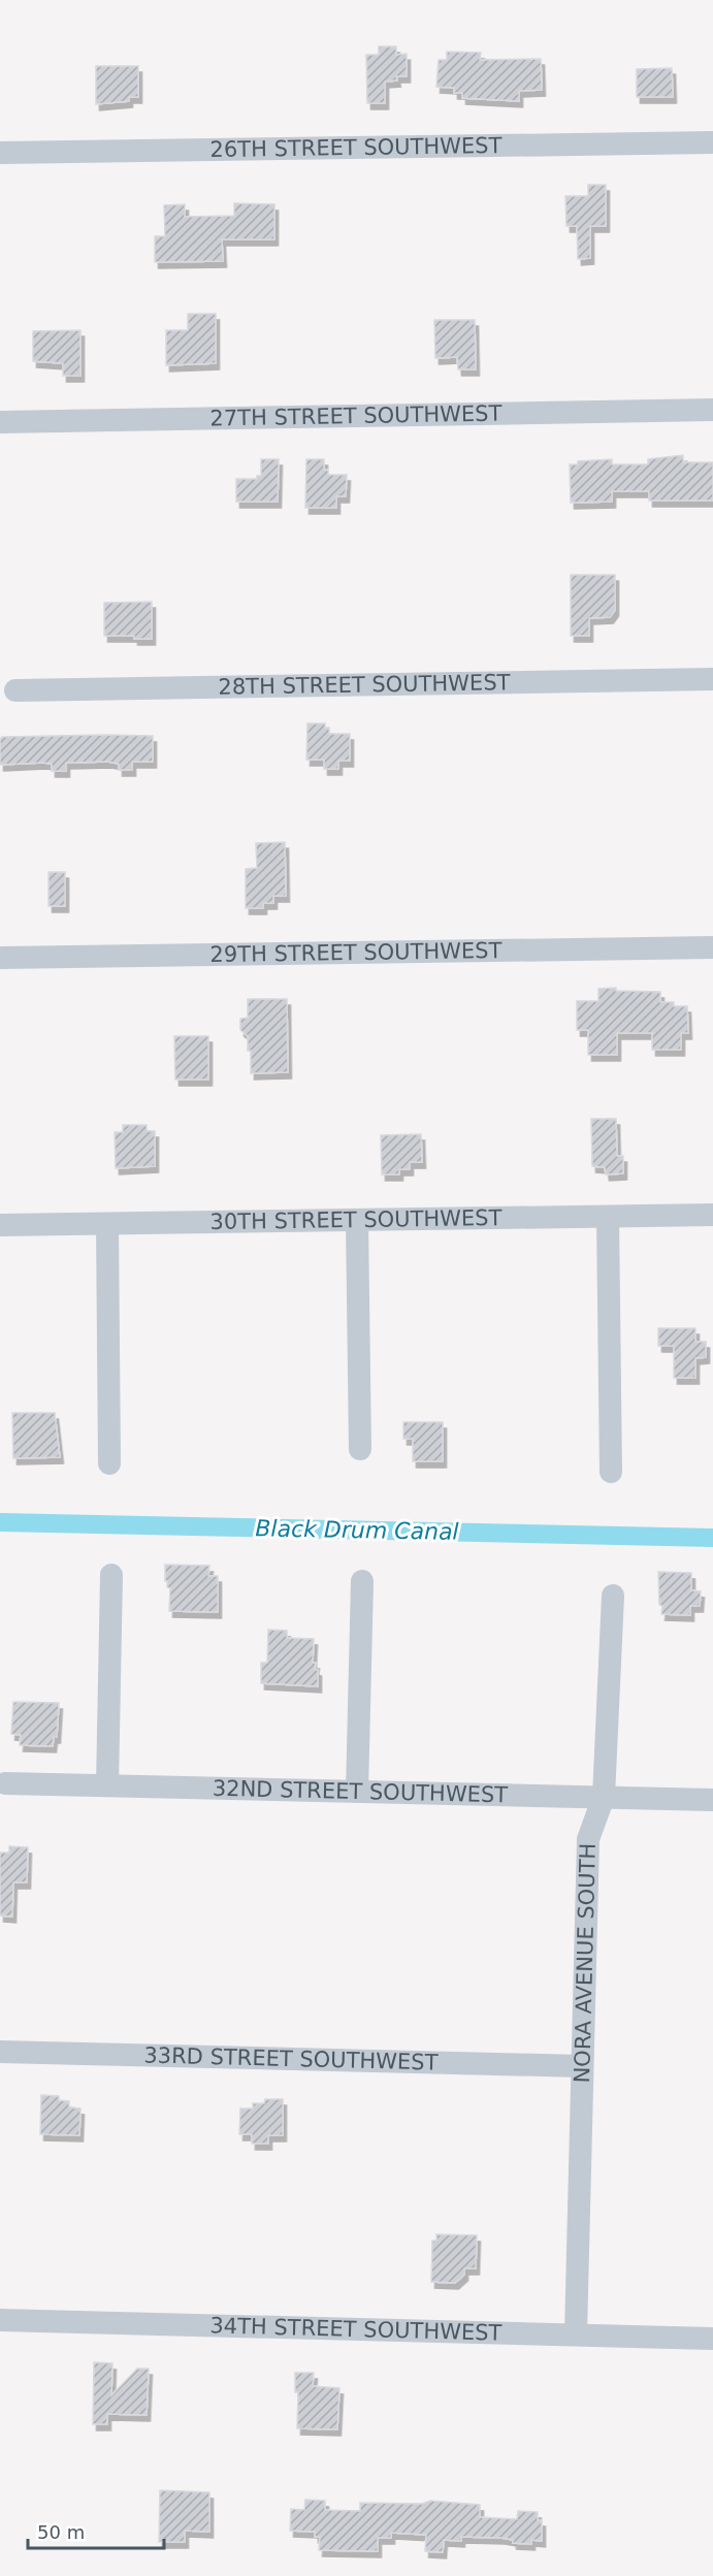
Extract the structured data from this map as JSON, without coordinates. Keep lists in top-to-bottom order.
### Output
{
  "streets": {
    "street": [
      "26TH STREET SOUTHWEST",
      "27TH STREET SOUTHWEST",
      "28TH STREET SOUTHWEST",
      "29TH STREET SOUTHWEST",
      "30TH STREET SOUTHWEST",
      "32ND STREET SOUTHWEST",
      "NORA AVENUE SOUTH",
      "33RD STREET SOUTHWEST",
      "34TH STREET SOUTHWEST"
    ]
  },
  "crossings": [
    ["32ND STREET SOUTHWEST", "NORA AVENUE SOUTH"],
    ["NORA AVENUE SOUTH", "33RD STREET SOUTHWEST"],
    ["NORA AVENUE SOUTH", "34TH STREET SOUTHWEST"]
  ],
  "water": ["Black Drum Canal"],
  "scale_bar": "50 m"
}
